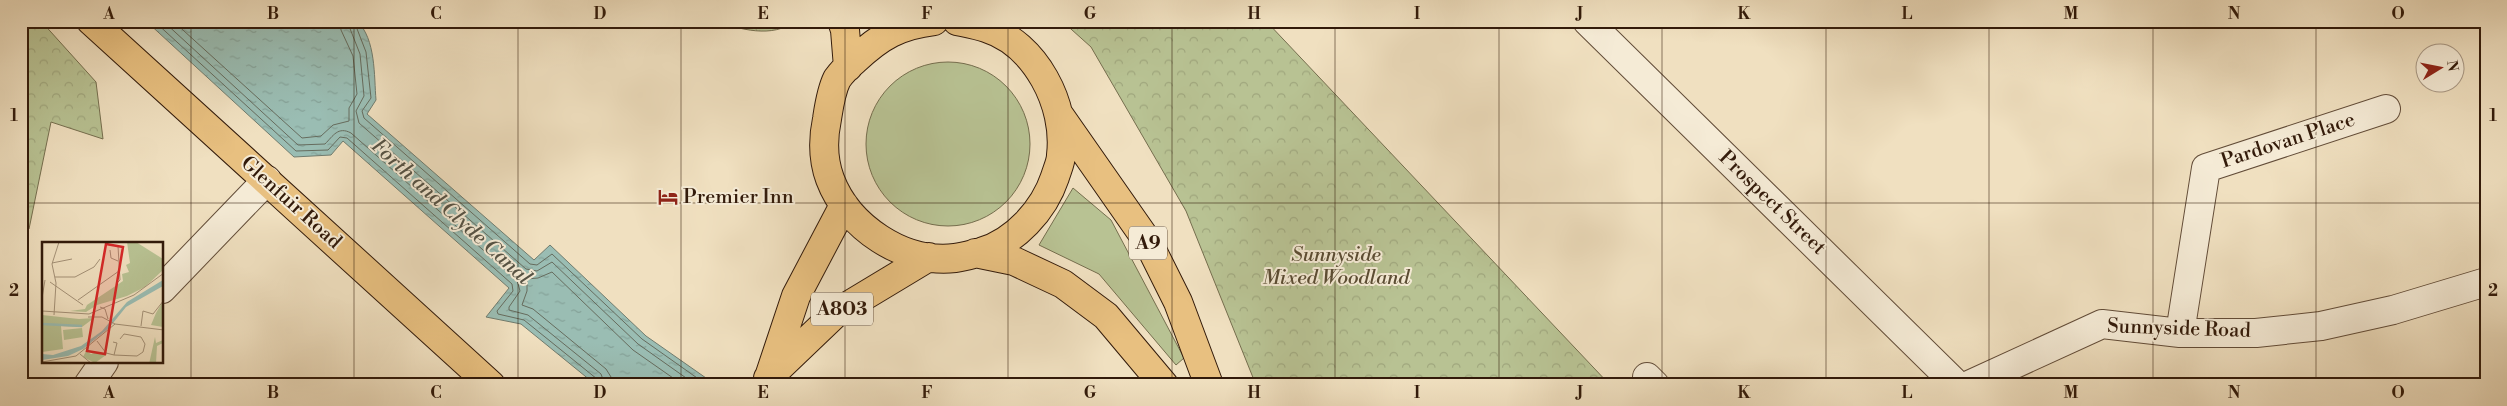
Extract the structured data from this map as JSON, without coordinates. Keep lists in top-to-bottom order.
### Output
{
  "streets": {
    "main road": ["Glenfuir Road", "A9", "A803"],
    "street": ["Pardovan Place", "Prospect Street", "Sunnyside Road"]
  },
  "crossings": [
    ["Pardovan Place", "Sunnyside Road"]
  ],
  "water": ["Forth and Clyde Canal"],
  "parks": ["Sunnyside Mixed Woodland"],
  "places": {
    "hotel": ["Premier Inn"]
  },
  "north": "right",
  "grid": {
    "columns": [
      "A",
      "B",
      "C",
      "D",
      "E",
      "F",
      "G",
      "H",
      "I",
      "J",
      "K",
      "L",
      "M",
      "N",
      "O"
    ],
    "rows": ["1", "2"]
  }
}
